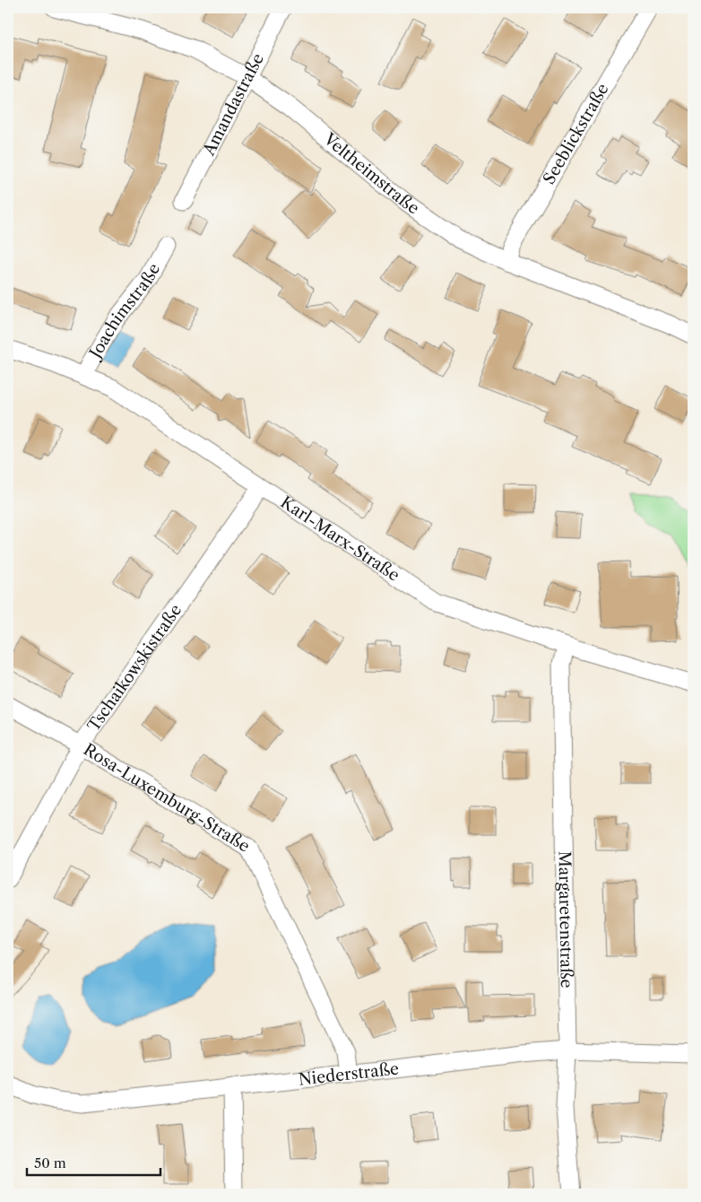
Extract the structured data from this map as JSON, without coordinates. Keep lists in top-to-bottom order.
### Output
{
  "streets": {
    "street": [
      "Amandastraße",
      "Seeblickstraße",
      "Veltheimstraße",
      "Joachimstraße",
      "Karl-Marx-Straße",
      "Tschaikowskistraße",
      "Rosa-Luxemburg-Straße",
      "Margaretenstraße",
      "Niederstraße"
    ]
  },
  "crossings": [
    ["Amandastraße", "Veltheimstraße"],
    ["Seeblickstraße", "Veltheimstraße"],
    ["Joachimstraße", "Karl-Marx-Straße"],
    ["Karl-Marx-Straße", "Tschaikowskistraße"],
    ["Karl-Marx-Straße", "Margaretenstraße"],
    ["Tschaikowskistraße", "Rosa-Luxemburg-Straße"],
    ["Rosa-Luxemburg-Straße", "Niederstraße"],
    ["Margaretenstraße", "Niederstraße"]
  ],
  "scale_bar": "50 m"
}
